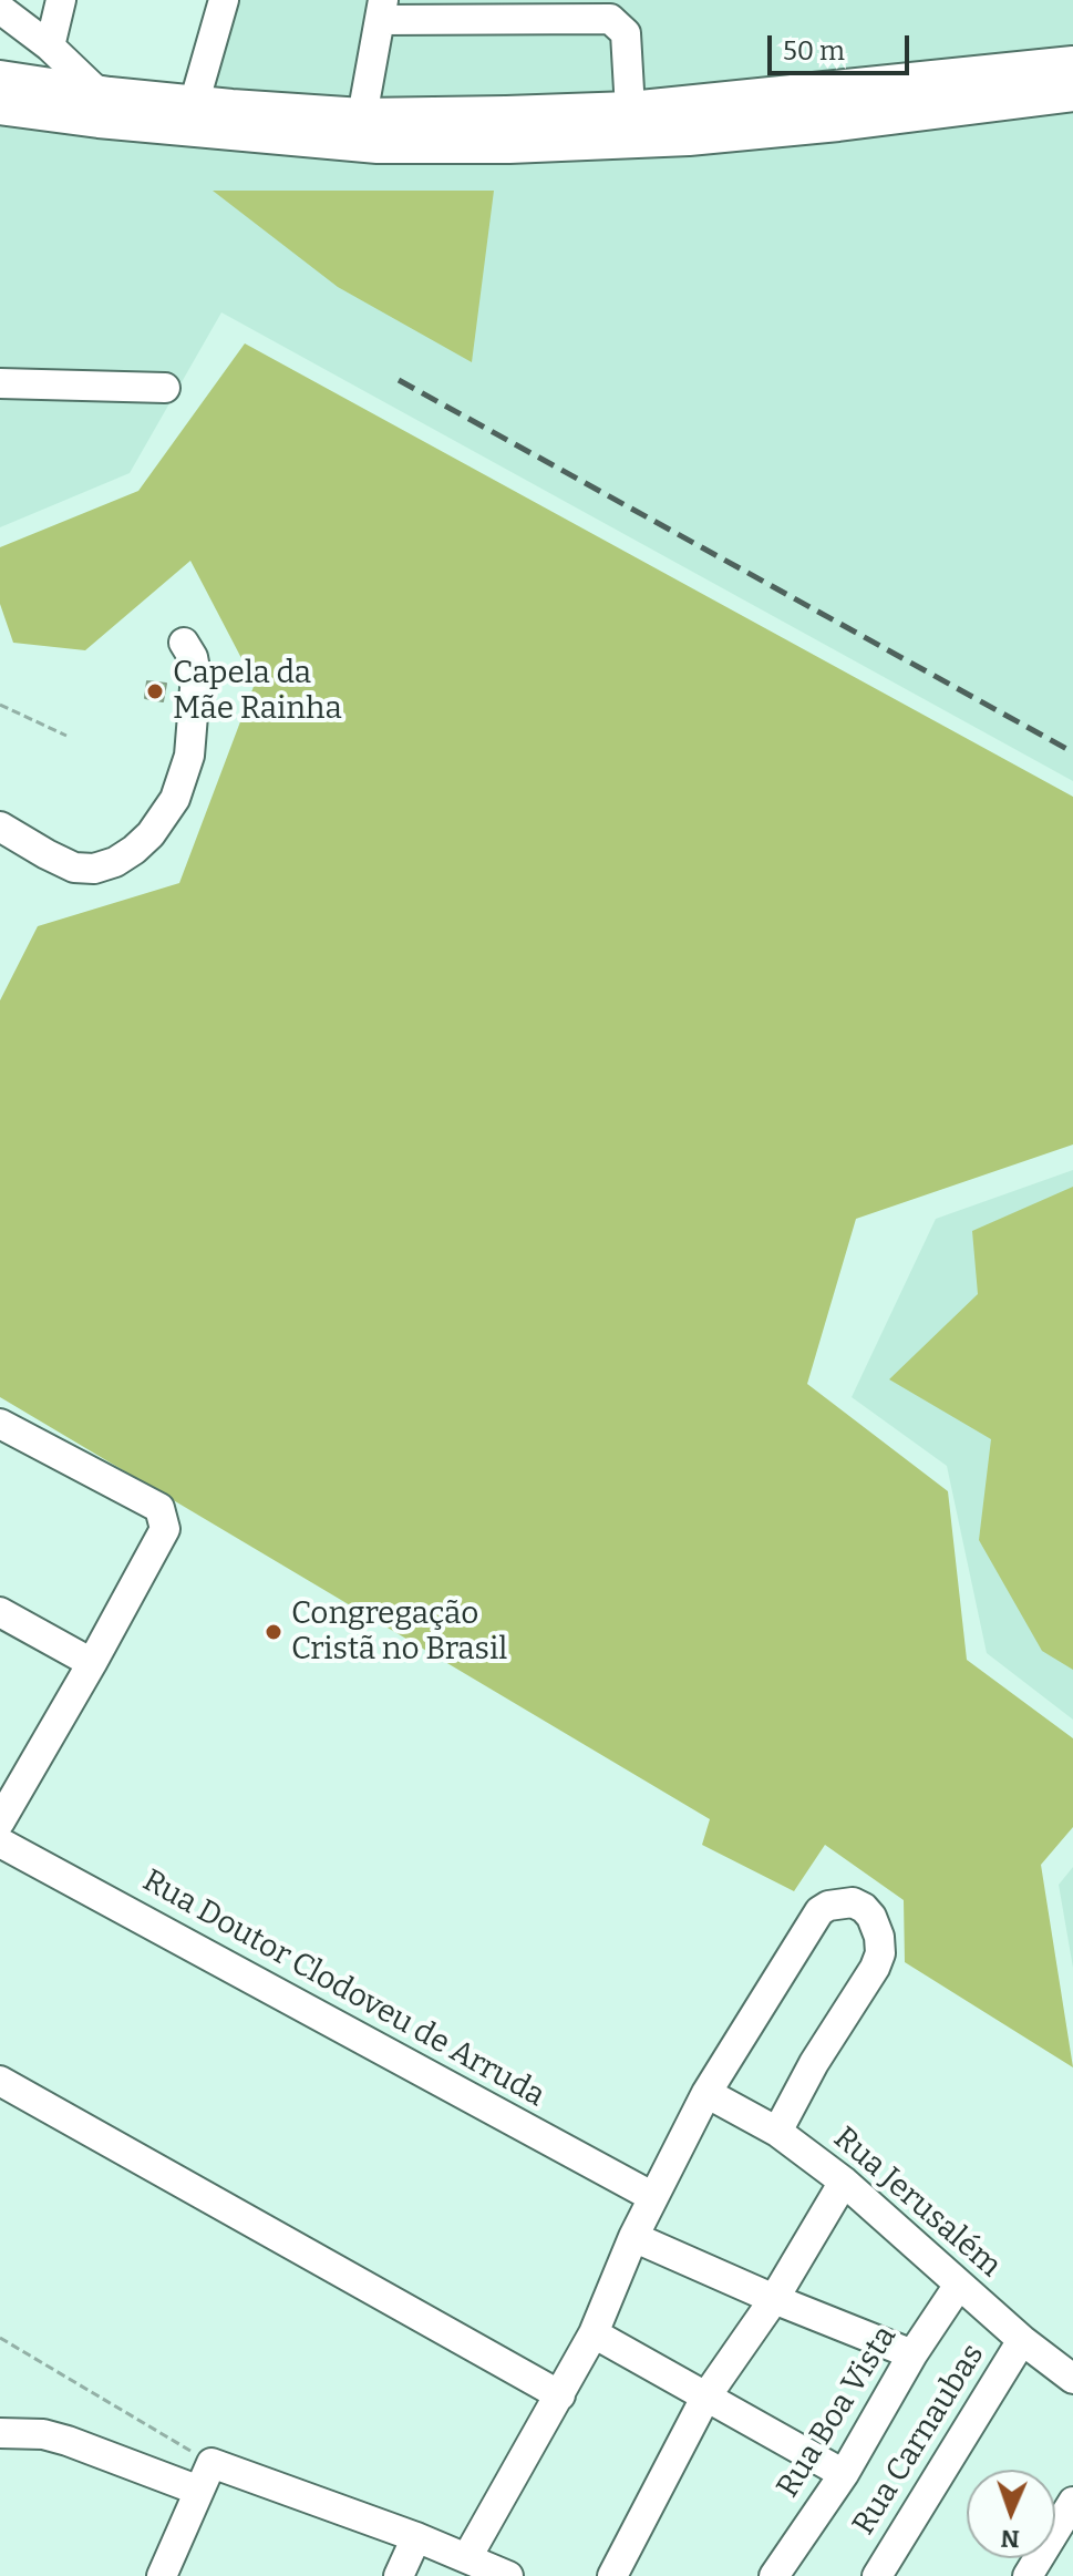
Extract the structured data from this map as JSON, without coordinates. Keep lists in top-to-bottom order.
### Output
{
  "streets": {
    "street": [
      "Rua Doutor Clodoveu de Arruda",
      "Rua Jerusalém",
      "Rua Boa Vista",
      "Rua Carnaubas"
    ]
  },
  "crossings": [
    ["Rua Jerusalém", "Rua Boa Vista"],
    ["Rua Jerusalém", "Rua Carnaubas"]
  ],
  "places": ["Capela da Mãe Rainha", "Congregação Cristã no Brasil"],
  "scale_bar": "50 m",
  "north": "bottom"
}
